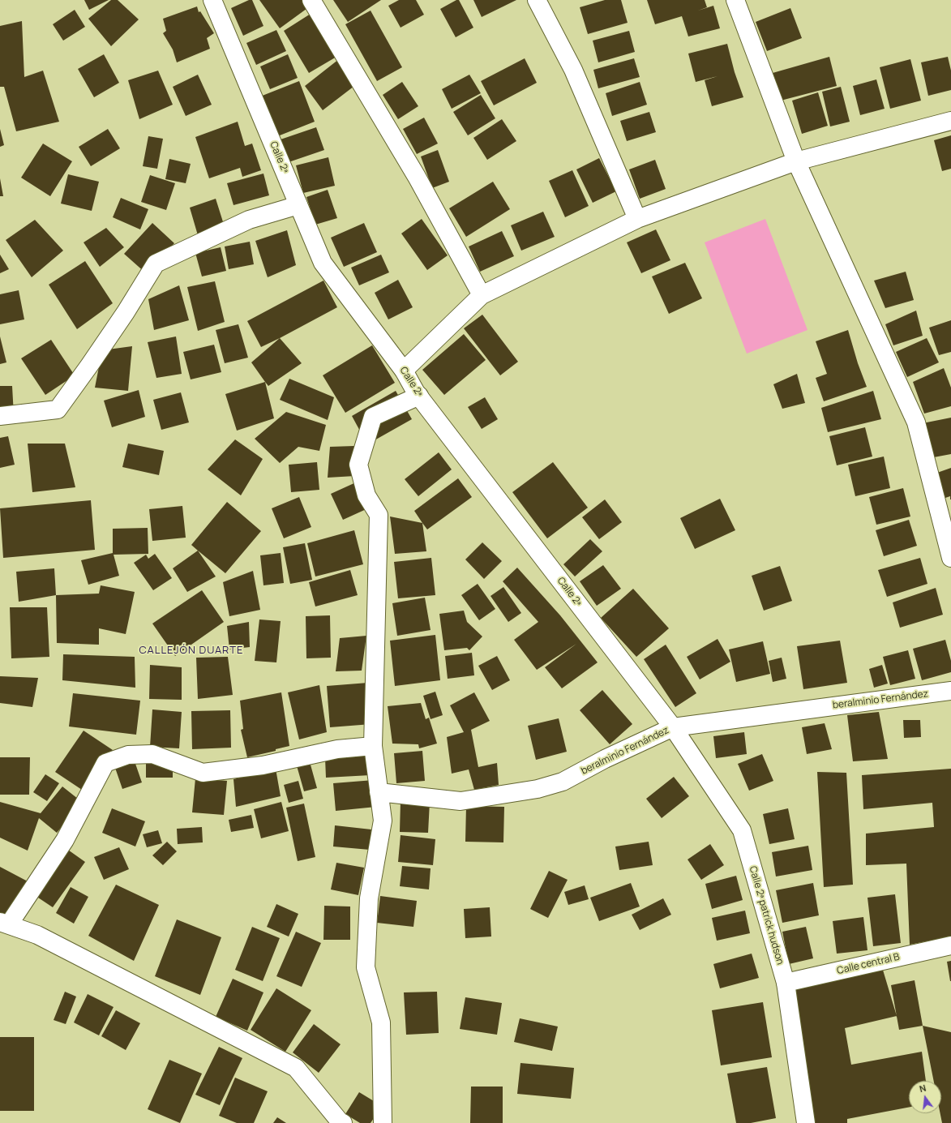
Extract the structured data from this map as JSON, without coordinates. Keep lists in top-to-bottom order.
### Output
{
  "streets": {
    "street": [
      "Calle 2ª",
      "beralminio Fernández",
      "Calle 2ª patrick hudson",
      "Calle central B"
    ]
  },
  "crossings": [
    ["Calle 2ª", "beralminio Fernández"],
    ["Calle 2ª", "Calle 2ª patrick hudson"],
    ["beralminio Fernández", "Calle 2ª patrick hudson"],
    ["Calle 2ª patrick hudson", "Calle central B"]
  ],
  "districts": ["CALLEJÓN DUARTE"],
  "north": "top"
}
